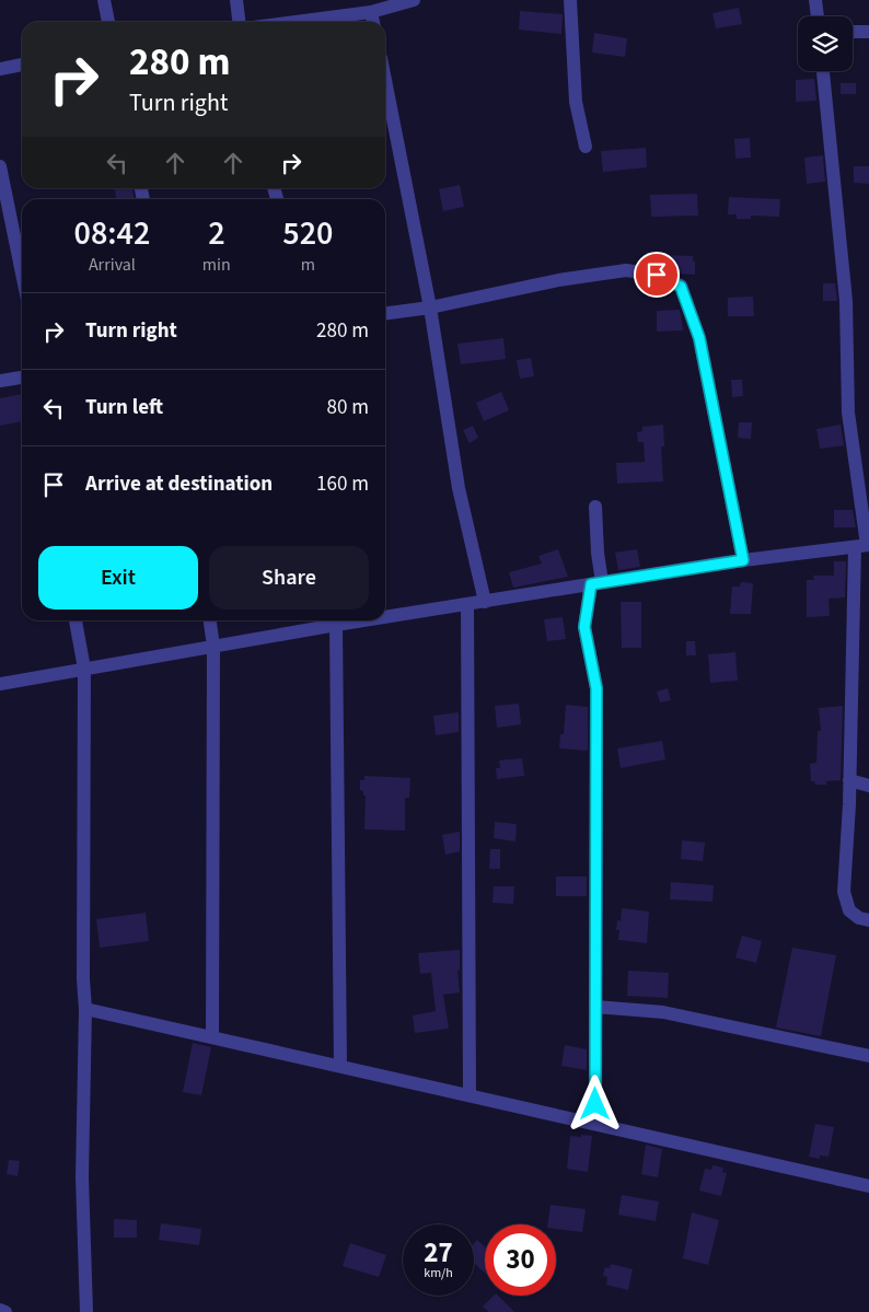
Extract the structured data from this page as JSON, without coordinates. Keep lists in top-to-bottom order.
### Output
{
  "page": {
    "turn": ["280 m", "Turn right"],
    "eta": [
      "08:42",
      "Arrival",
      "2",
      "min",
      "520",
      "m"
    ],
    "list": [
      {
        "name": "Turn right",
        "value": "280 m"
      },
      {
        "name": "Turn left",
        "value": "80 m"
      },
      {
        "name": "Arrive at destination",
        "value": "160 m"
      }
    ],
    "buttons": ["Exit", "Share"],
    "speed": "27 km/h",
    "limit": "30"
  }
}
